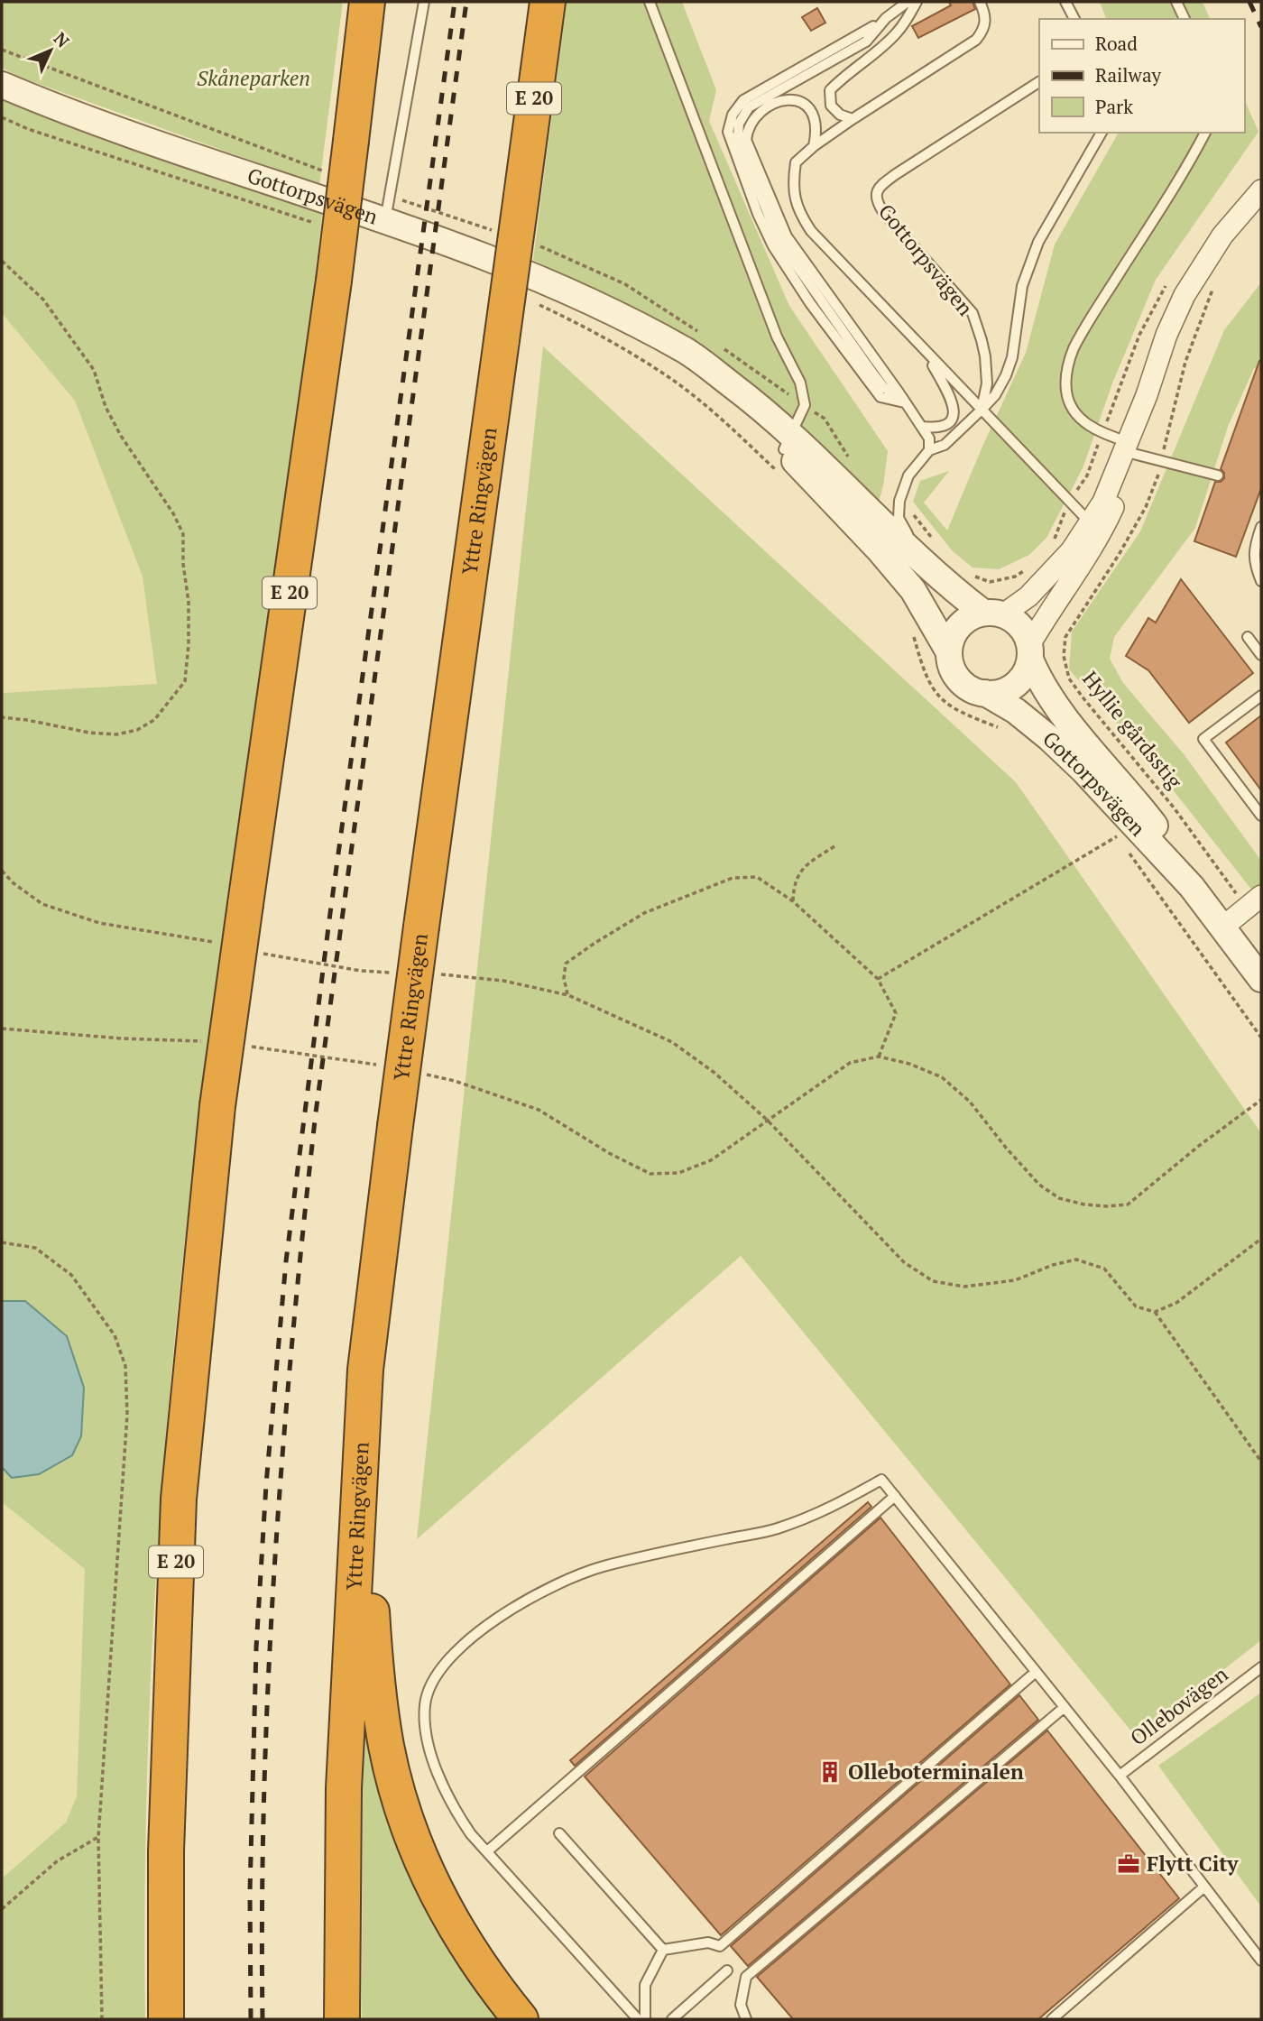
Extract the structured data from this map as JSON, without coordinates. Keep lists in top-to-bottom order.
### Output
{
  "streets": {
    "highway": ["E 20", "Yttre Ringvägen"],
    "street": ["Gottorpsvägen"],
    "lane": ["Ollebovägen"],
    "path": ["Hyllie gårdsstig"]
  },
  "parks": ["Skåneparken"],
  "places": {
    "building": ["Olleboterminalen"],
    "office": ["Flytt City"]
  },
  "legend": ["Road", "Railway", "Park"],
  "north": "top right"
}
